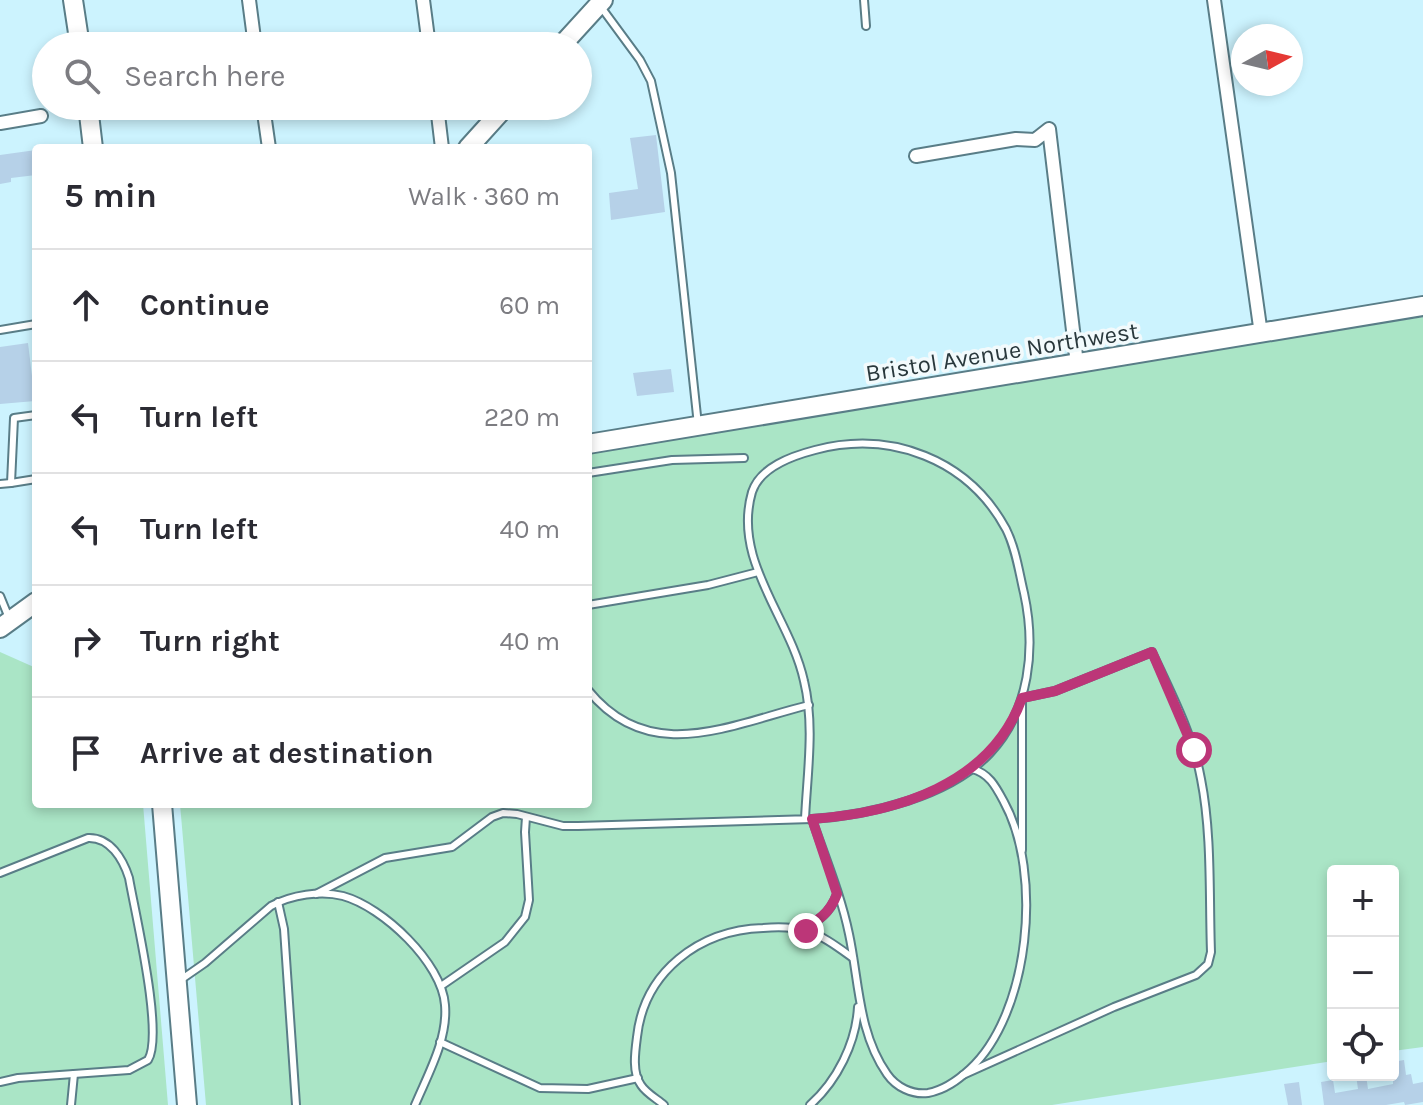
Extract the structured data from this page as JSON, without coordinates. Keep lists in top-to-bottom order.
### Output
{
  "streets": {
    "street": ["Bristol Avenue Northwest"]
  },
  "north": "right",
  "page": {
    "search": "Search here",
    "heading": ["5 min", "Walk · 360 m"],
    "list": [
      ["Continue", "60 m"],
      ["Turn left", "220 m"],
      ["Turn left", "40 m"],
      ["Turn right", "40 m"],
      "Arrive at destination"
    ],
    "map_buttons": ["+", "−"]
  }
}
